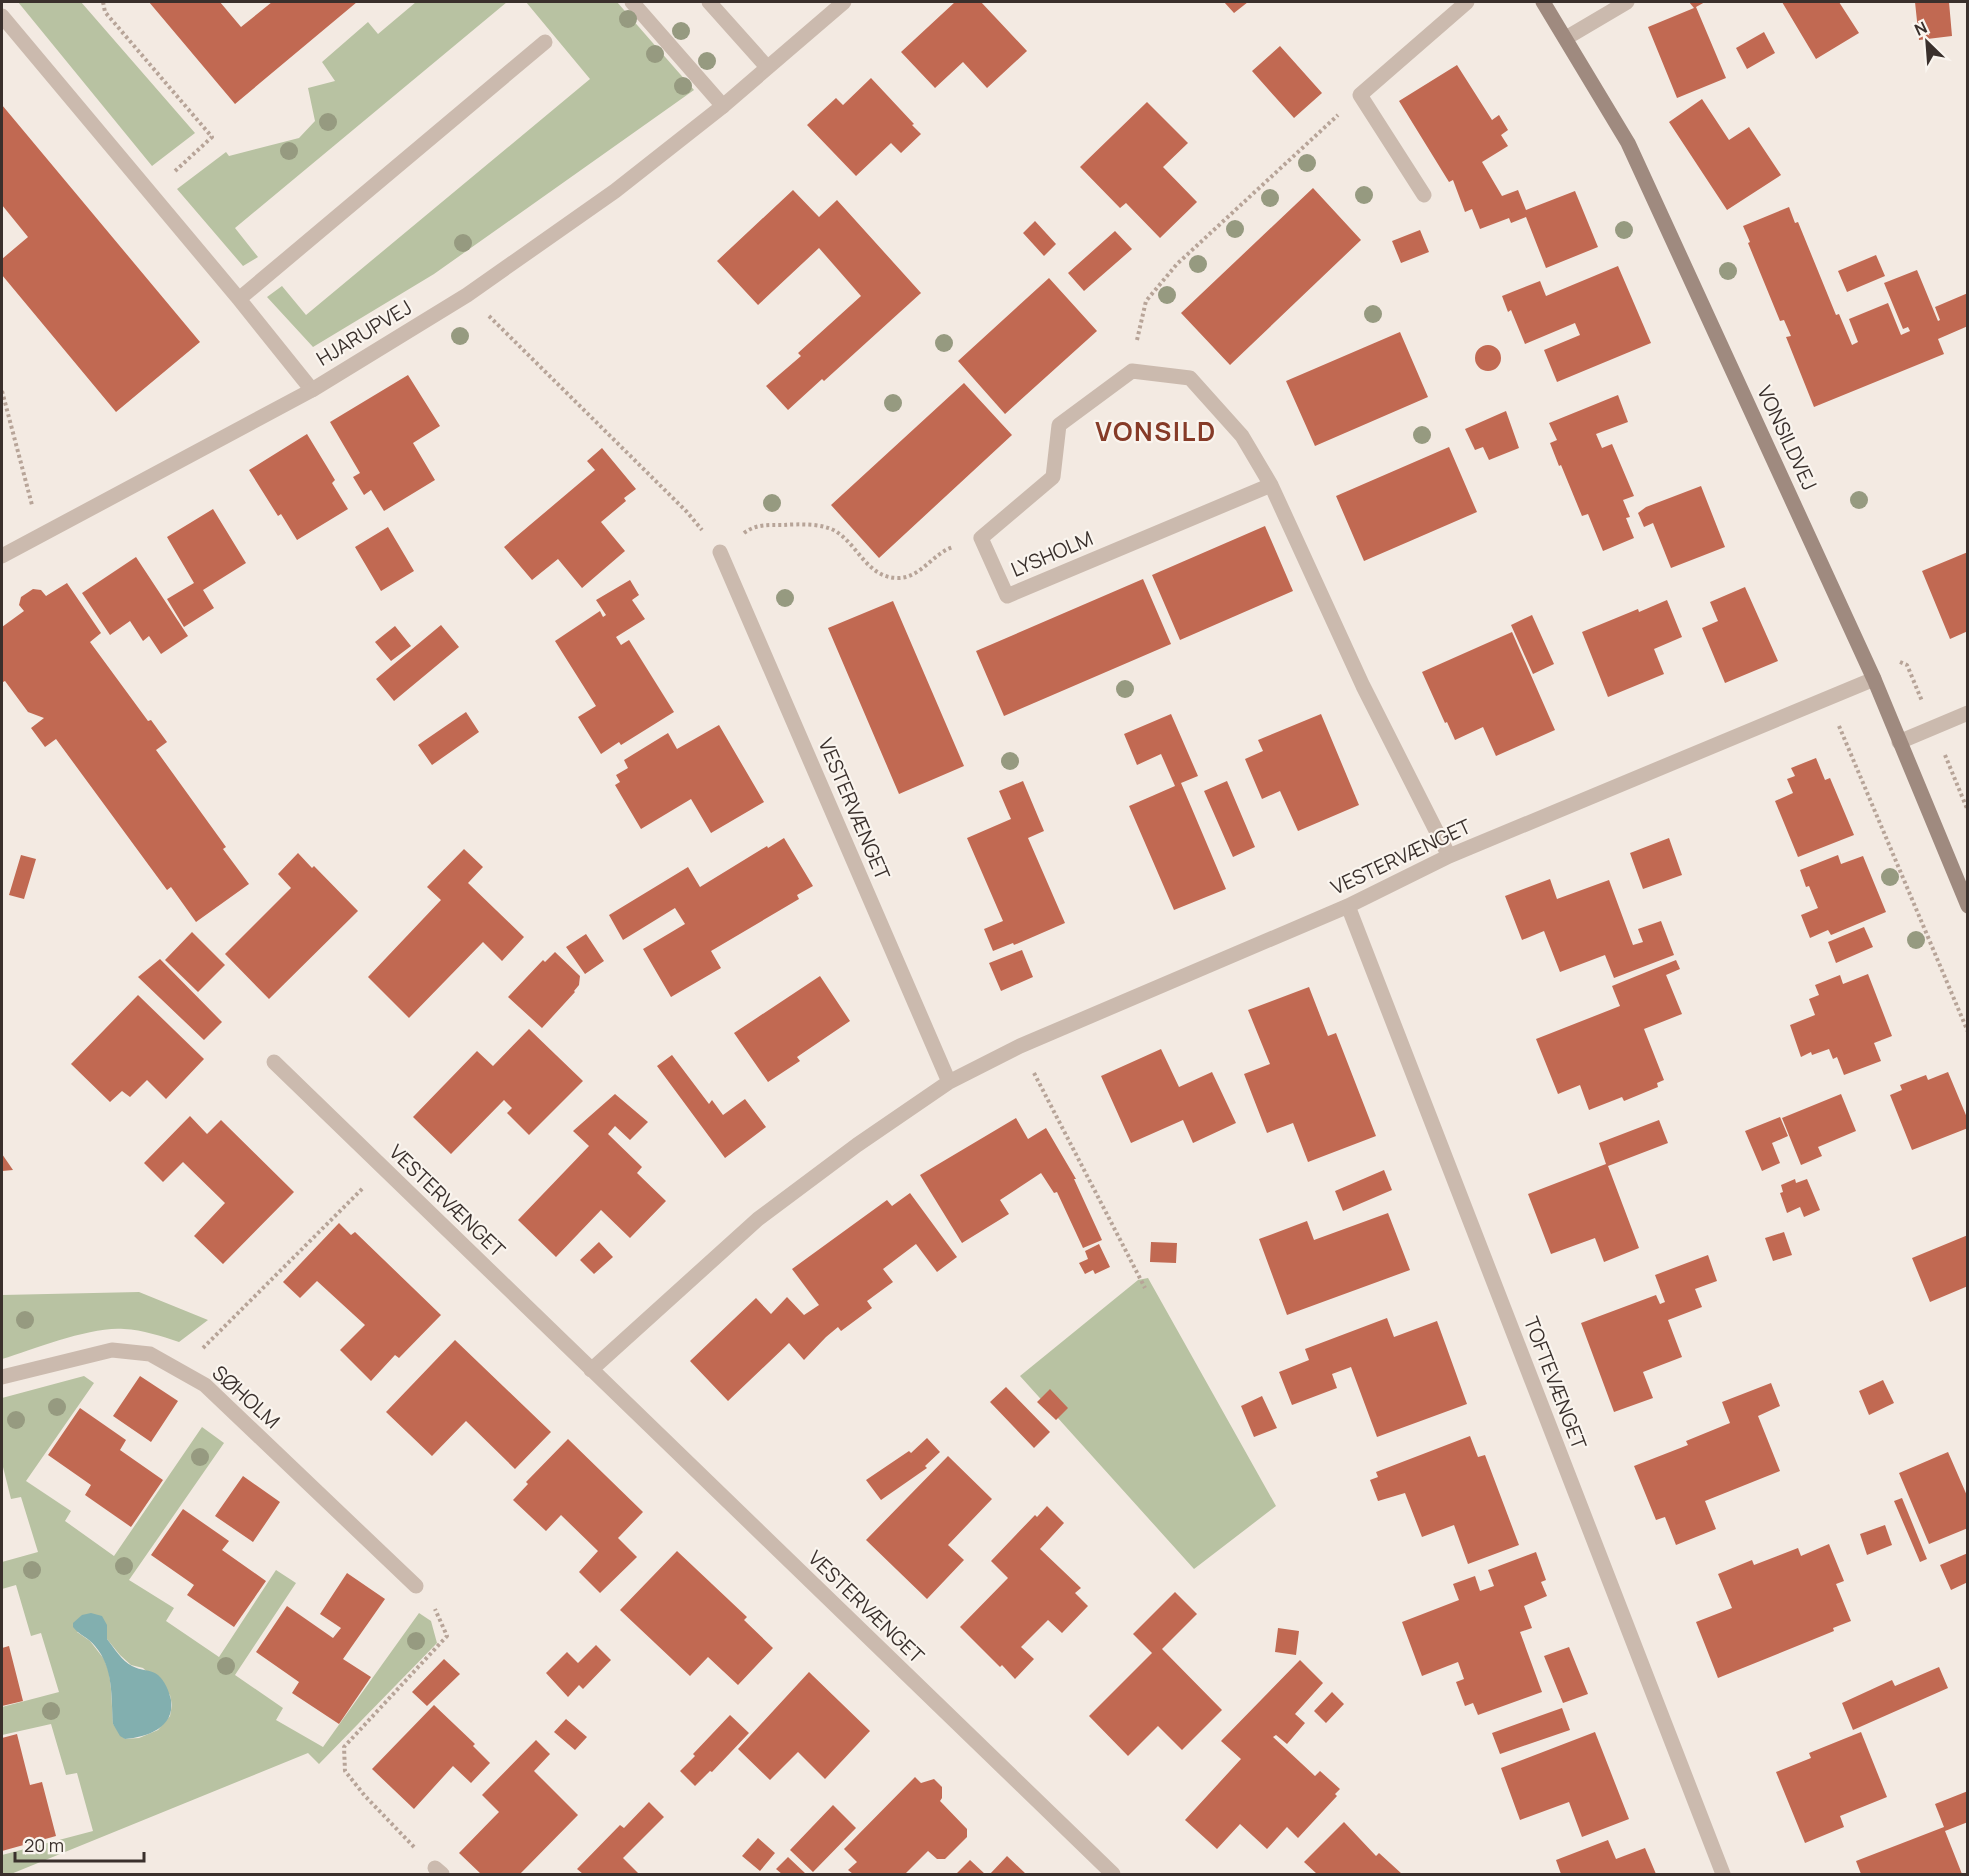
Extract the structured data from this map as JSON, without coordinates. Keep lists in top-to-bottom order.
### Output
{
  "streets": {
    "main road": ["VONSILDVEJ"],
    "street": [
      "HJARUPVEJ",
      "LYSHOLM",
      "VESTERVÆNGET",
      "TOFTEVÆNGET",
      "SØHOLM"
    ]
  },
  "crossings": [
    ["VONSILDVEJ", "VESTERVÆNGET"],
    ["VESTERVÆNGET", "TOFTEVÆNGET"]
  ],
  "districts": ["VONSILD"],
  "scale_bar": "20 m",
  "north": "top left"
}
